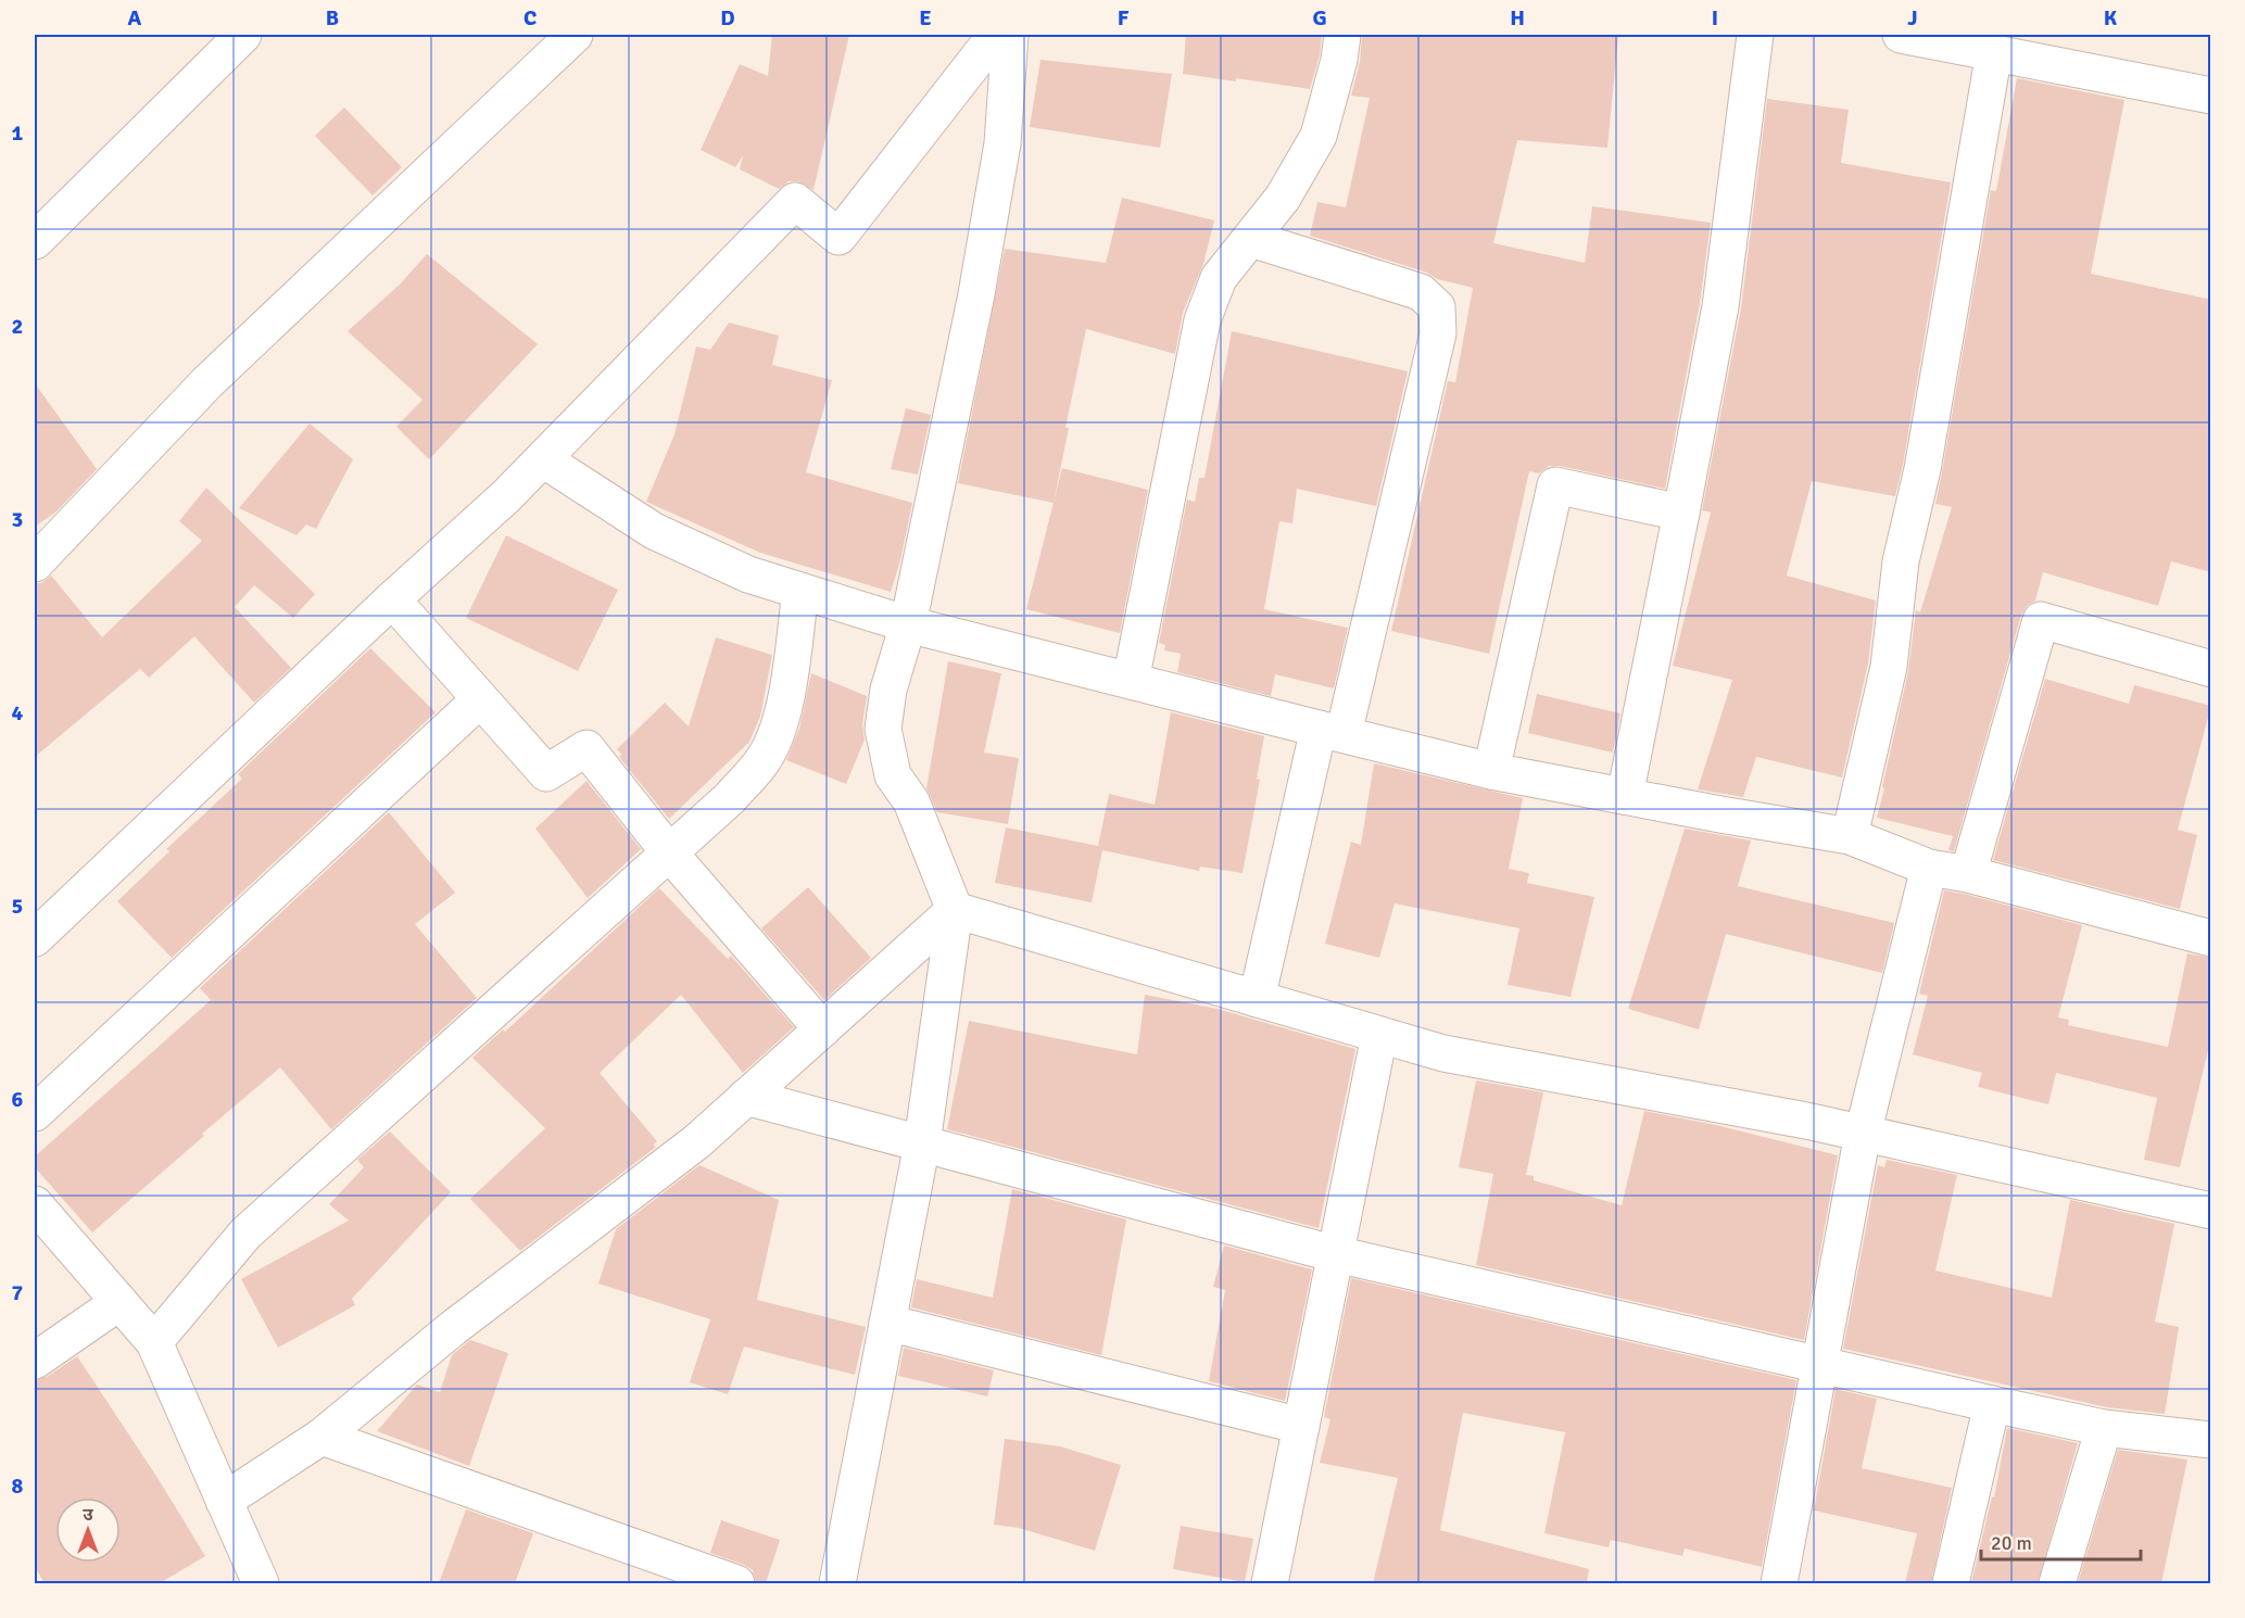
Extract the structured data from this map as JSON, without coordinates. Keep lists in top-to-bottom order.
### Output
{
  "scale_bar": "20 m",
  "north": "top",
  "grid": {
    "columns": [
      "A",
      "B",
      "C",
      "D",
      "E",
      "F",
      "G",
      "H",
      "I",
      "J",
      "K"
    ],
    "rows": [
      "1",
      "2",
      "3",
      "4",
      "5",
      "6",
      "7",
      "8"
    ]
  }
}
